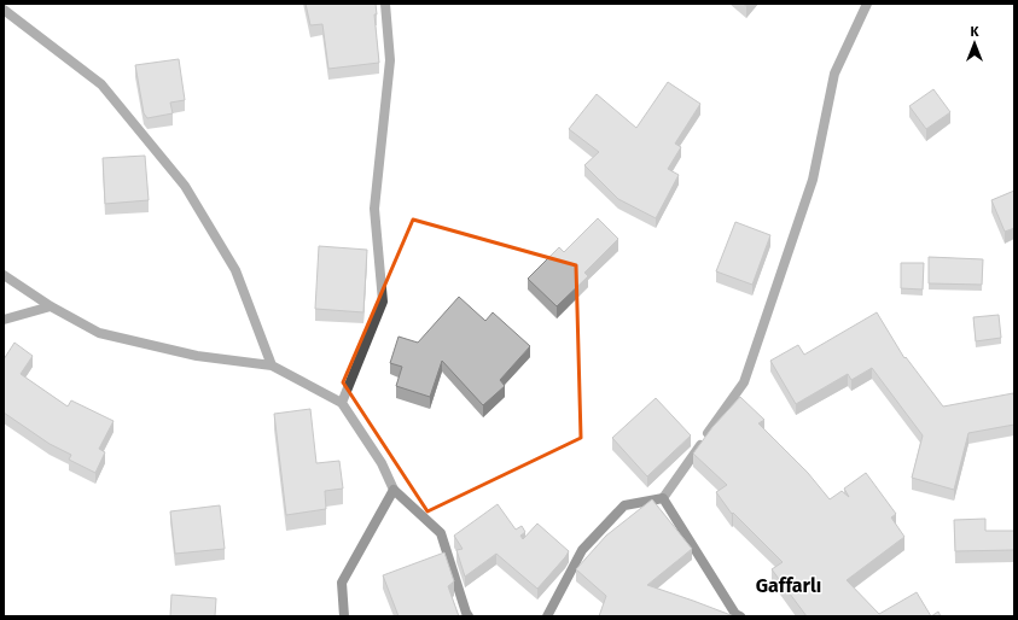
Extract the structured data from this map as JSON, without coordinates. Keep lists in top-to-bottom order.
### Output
{
  "districts": ["Gaffarlı"],
  "north": "top"
}
